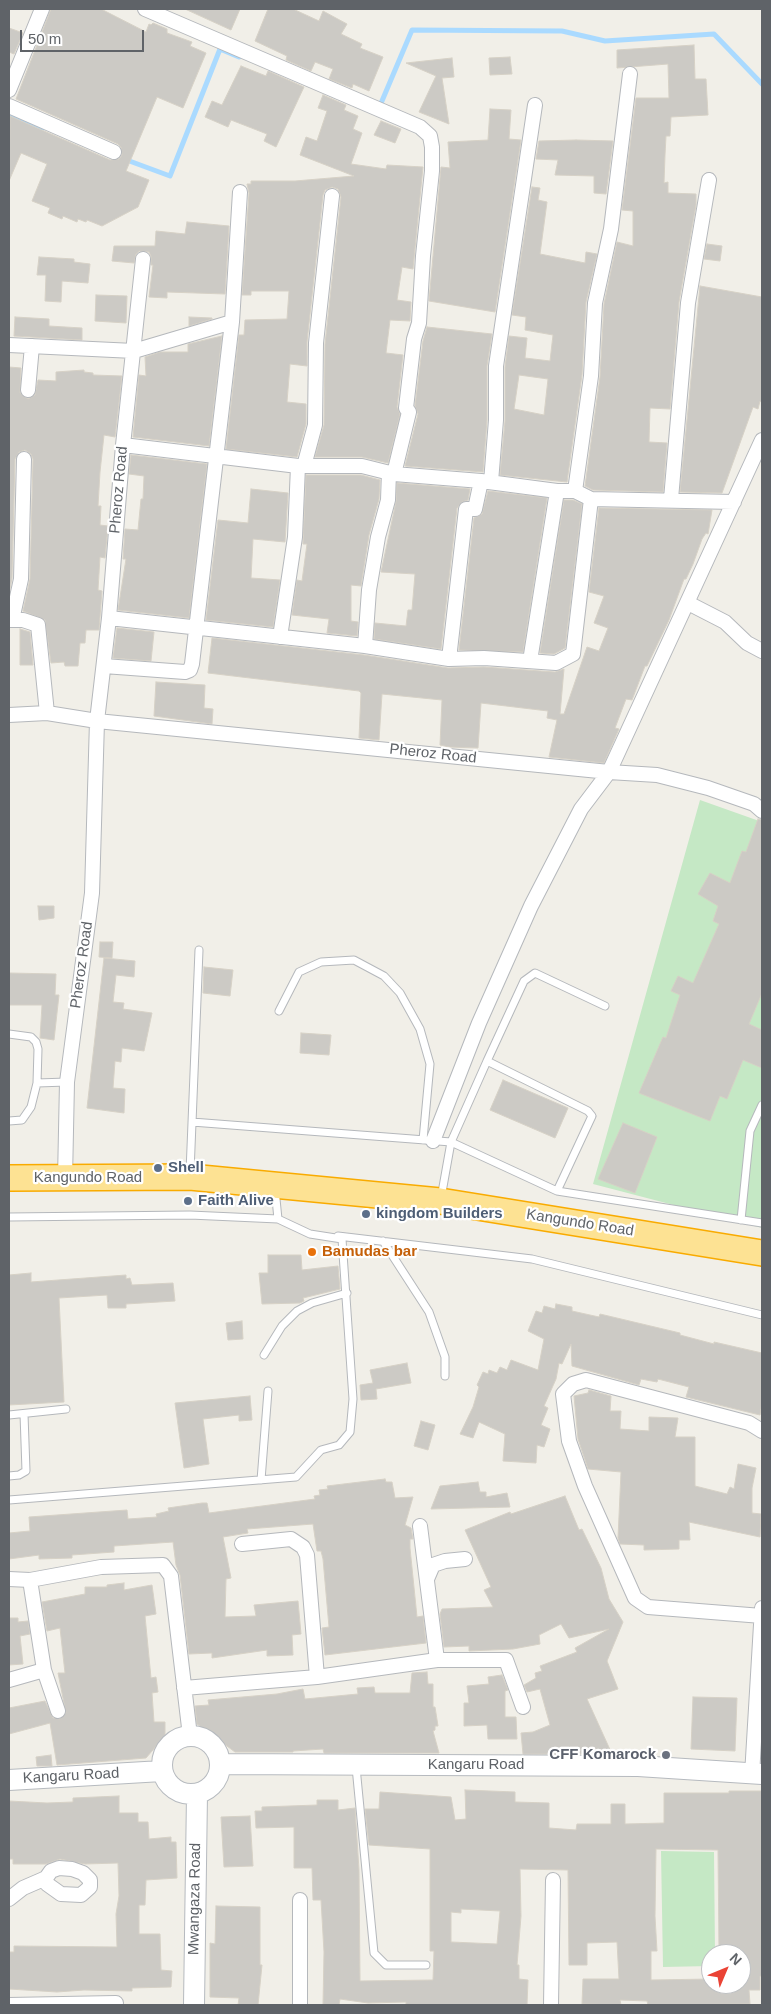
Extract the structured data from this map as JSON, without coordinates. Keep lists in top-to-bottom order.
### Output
{
  "streets": {
    "highway": ["Kangundo Road"],
    "main road": ["Kangaru Road", "Mwangaza Road"],
    "street": ["Pheroz Road"]
  },
  "crossings": [
    ["Pheroz Road", "Kangundo Road"],
    ["Kangaru Road", "Mwangaza Road"]
  ],
  "places": [
    "Shell",
    "Faith Alive",
    "kingdom Builders",
    "Bamudas bar",
    "CFF Komarock"
  ],
  "scale_bar": "50 m",
  "north": "top right"
}
